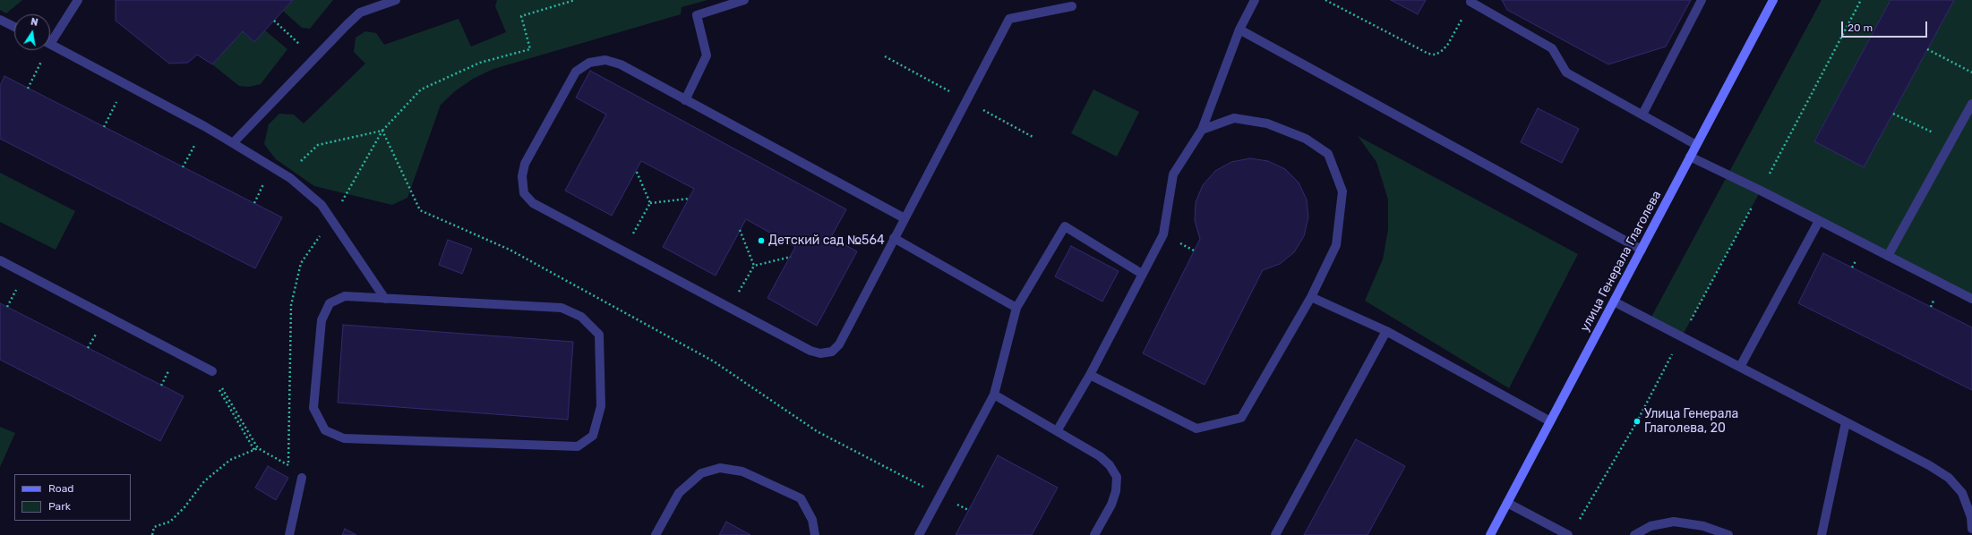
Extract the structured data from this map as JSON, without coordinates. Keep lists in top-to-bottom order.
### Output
{
  "streets": {
    "street": ["улица Генерала Глаголева"]
  },
  "places": ["Детский сад №564", "Улица Генерала Глаголева, 20"],
  "legend": ["Road", "Park"],
  "scale_bar": "20 m",
  "north": "top"
}
